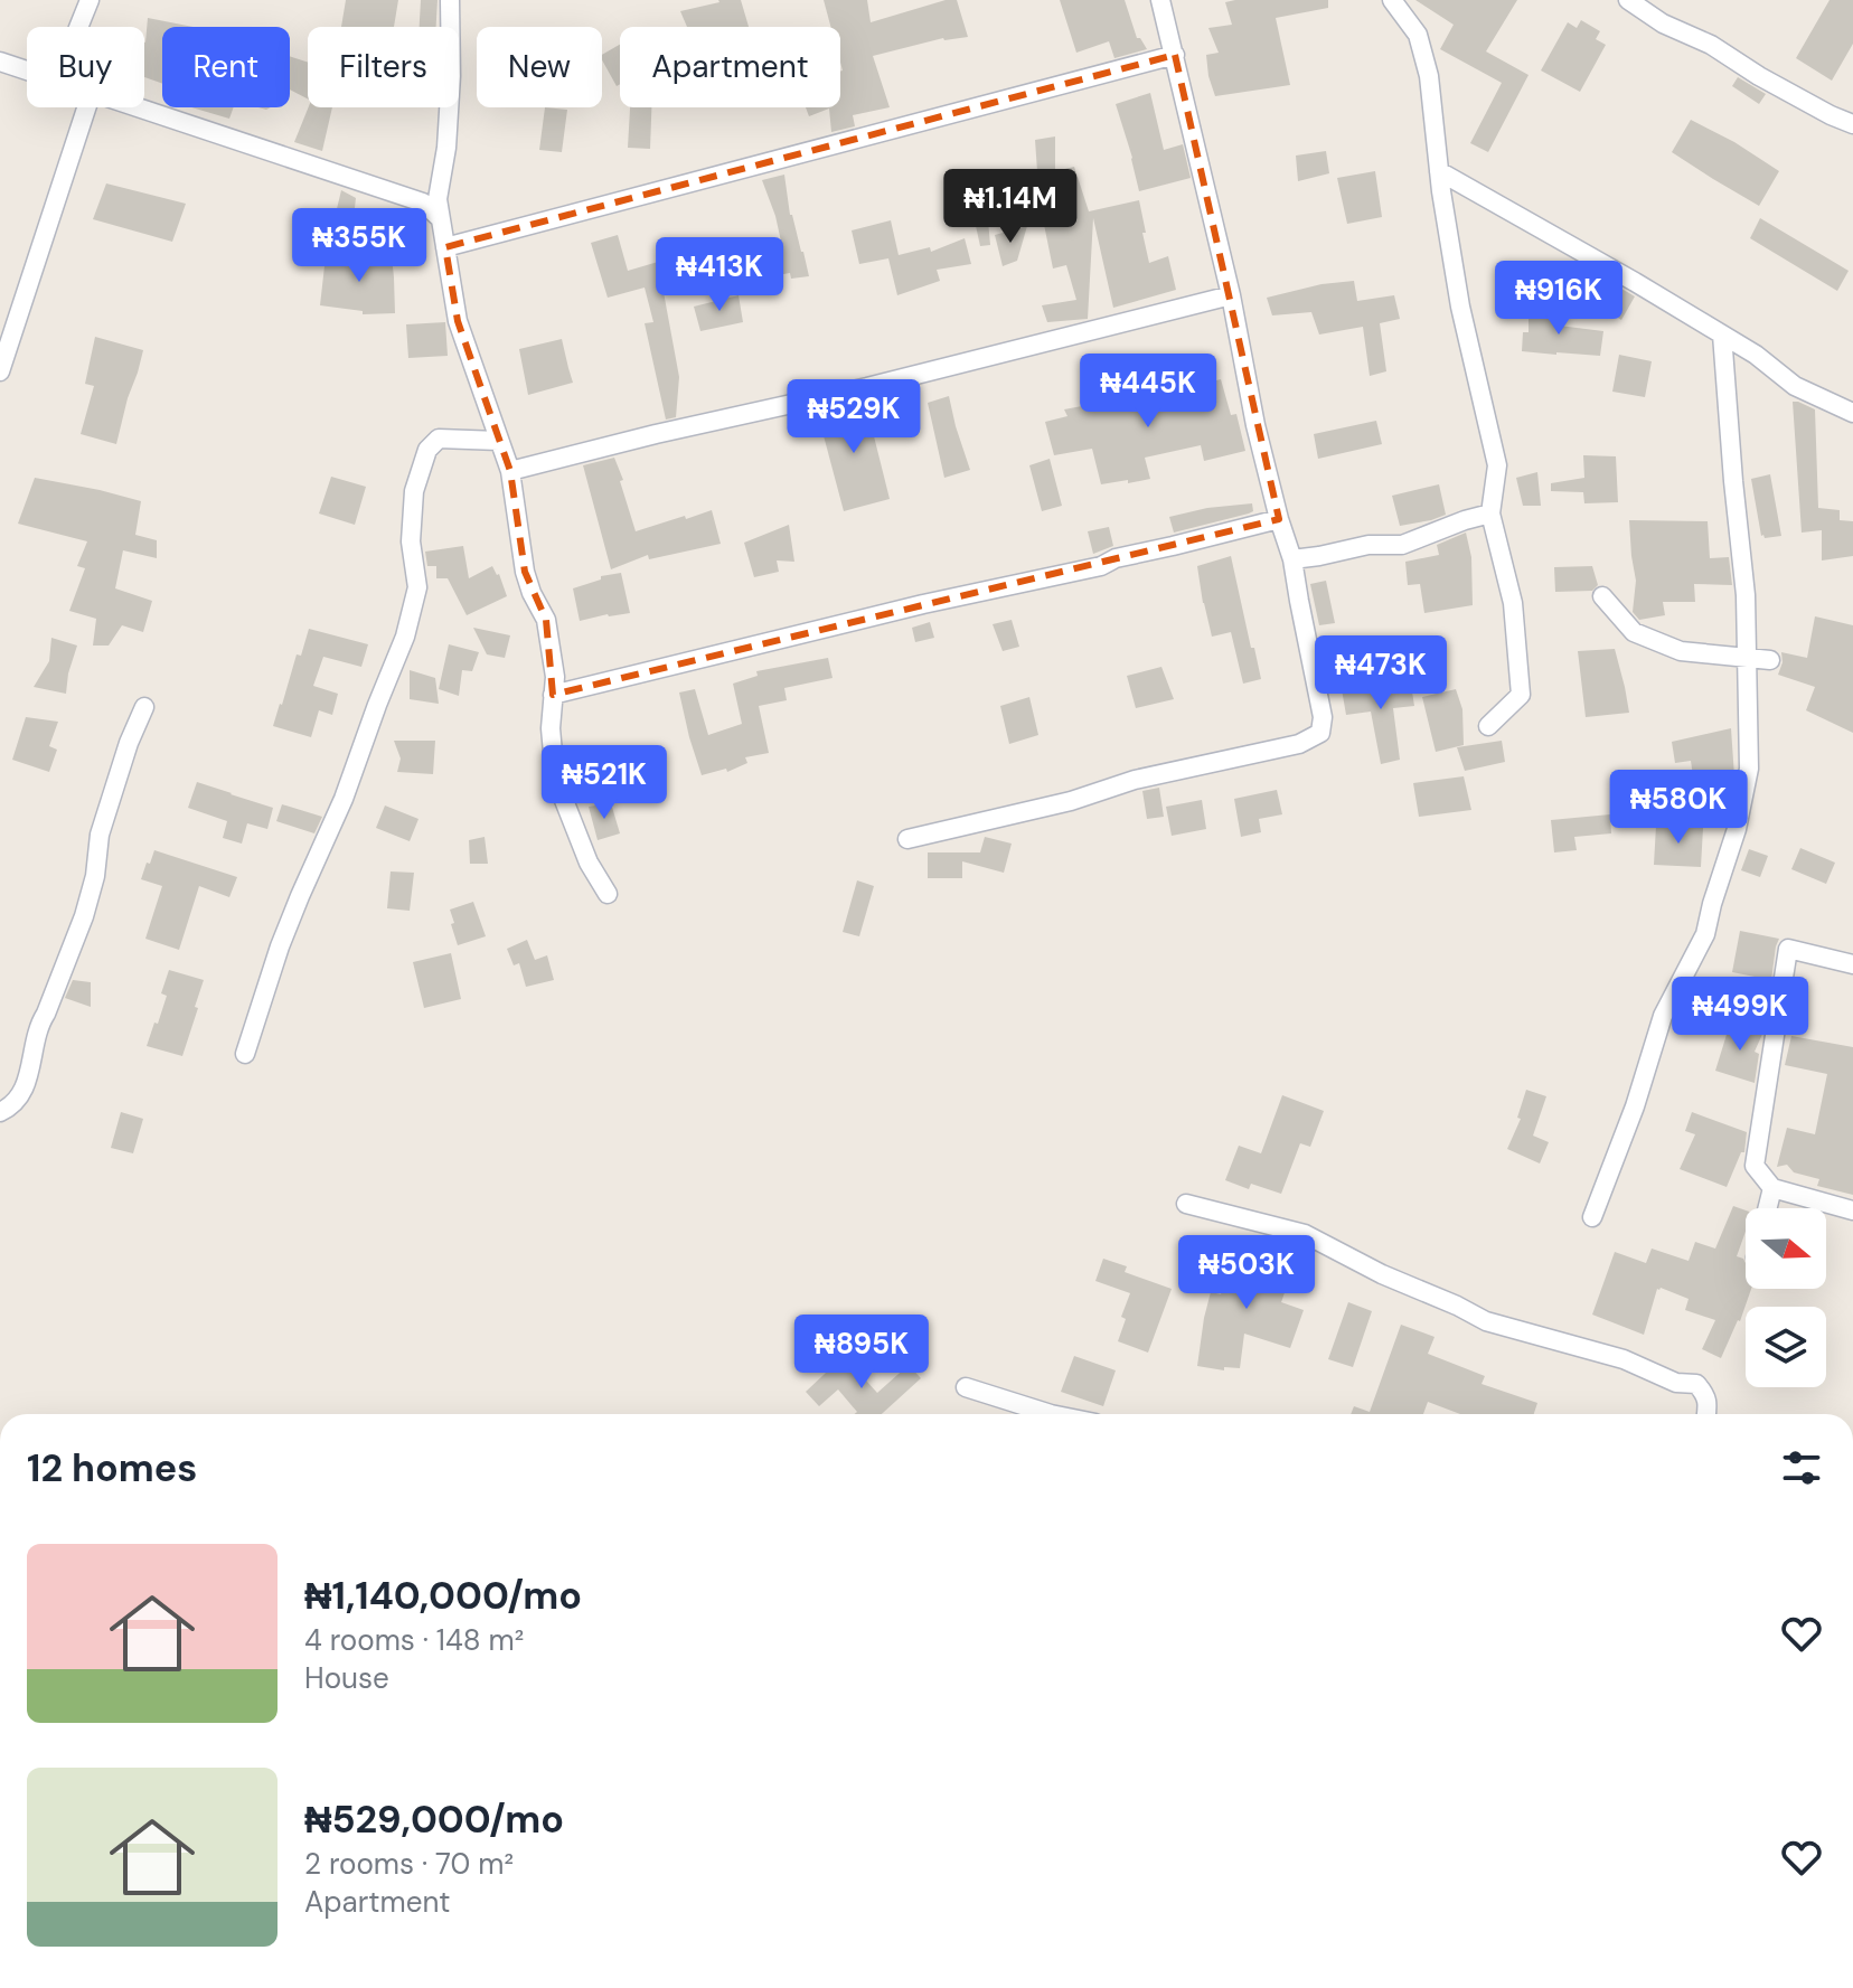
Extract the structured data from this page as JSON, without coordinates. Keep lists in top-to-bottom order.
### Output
{
  "north": "right",
  "page": {
    "chip": [
      "Buy",
      "Rent",
      "Filters",
      "New",
      "Apartment"
    ],
    "price": [
      "₦1.14M",
      "₦355K",
      "₦413K",
      "₦916K",
      "₦445K",
      "₦529K",
      "₦473K",
      "₦521K",
      "₦580K",
      "₦499K",
      "₦503K",
      "₦895K"
    ],
    "heading": "12 homes",
    "list": [
      {
        "name": "₦1,140,000/mo",
        "note": "4 rooms · 148 m² · House"
      },
      {
        "name": "₦529,000/mo",
        "note": "2 rooms · 70 m² · Apartment"
      }
    ]
  }
}
